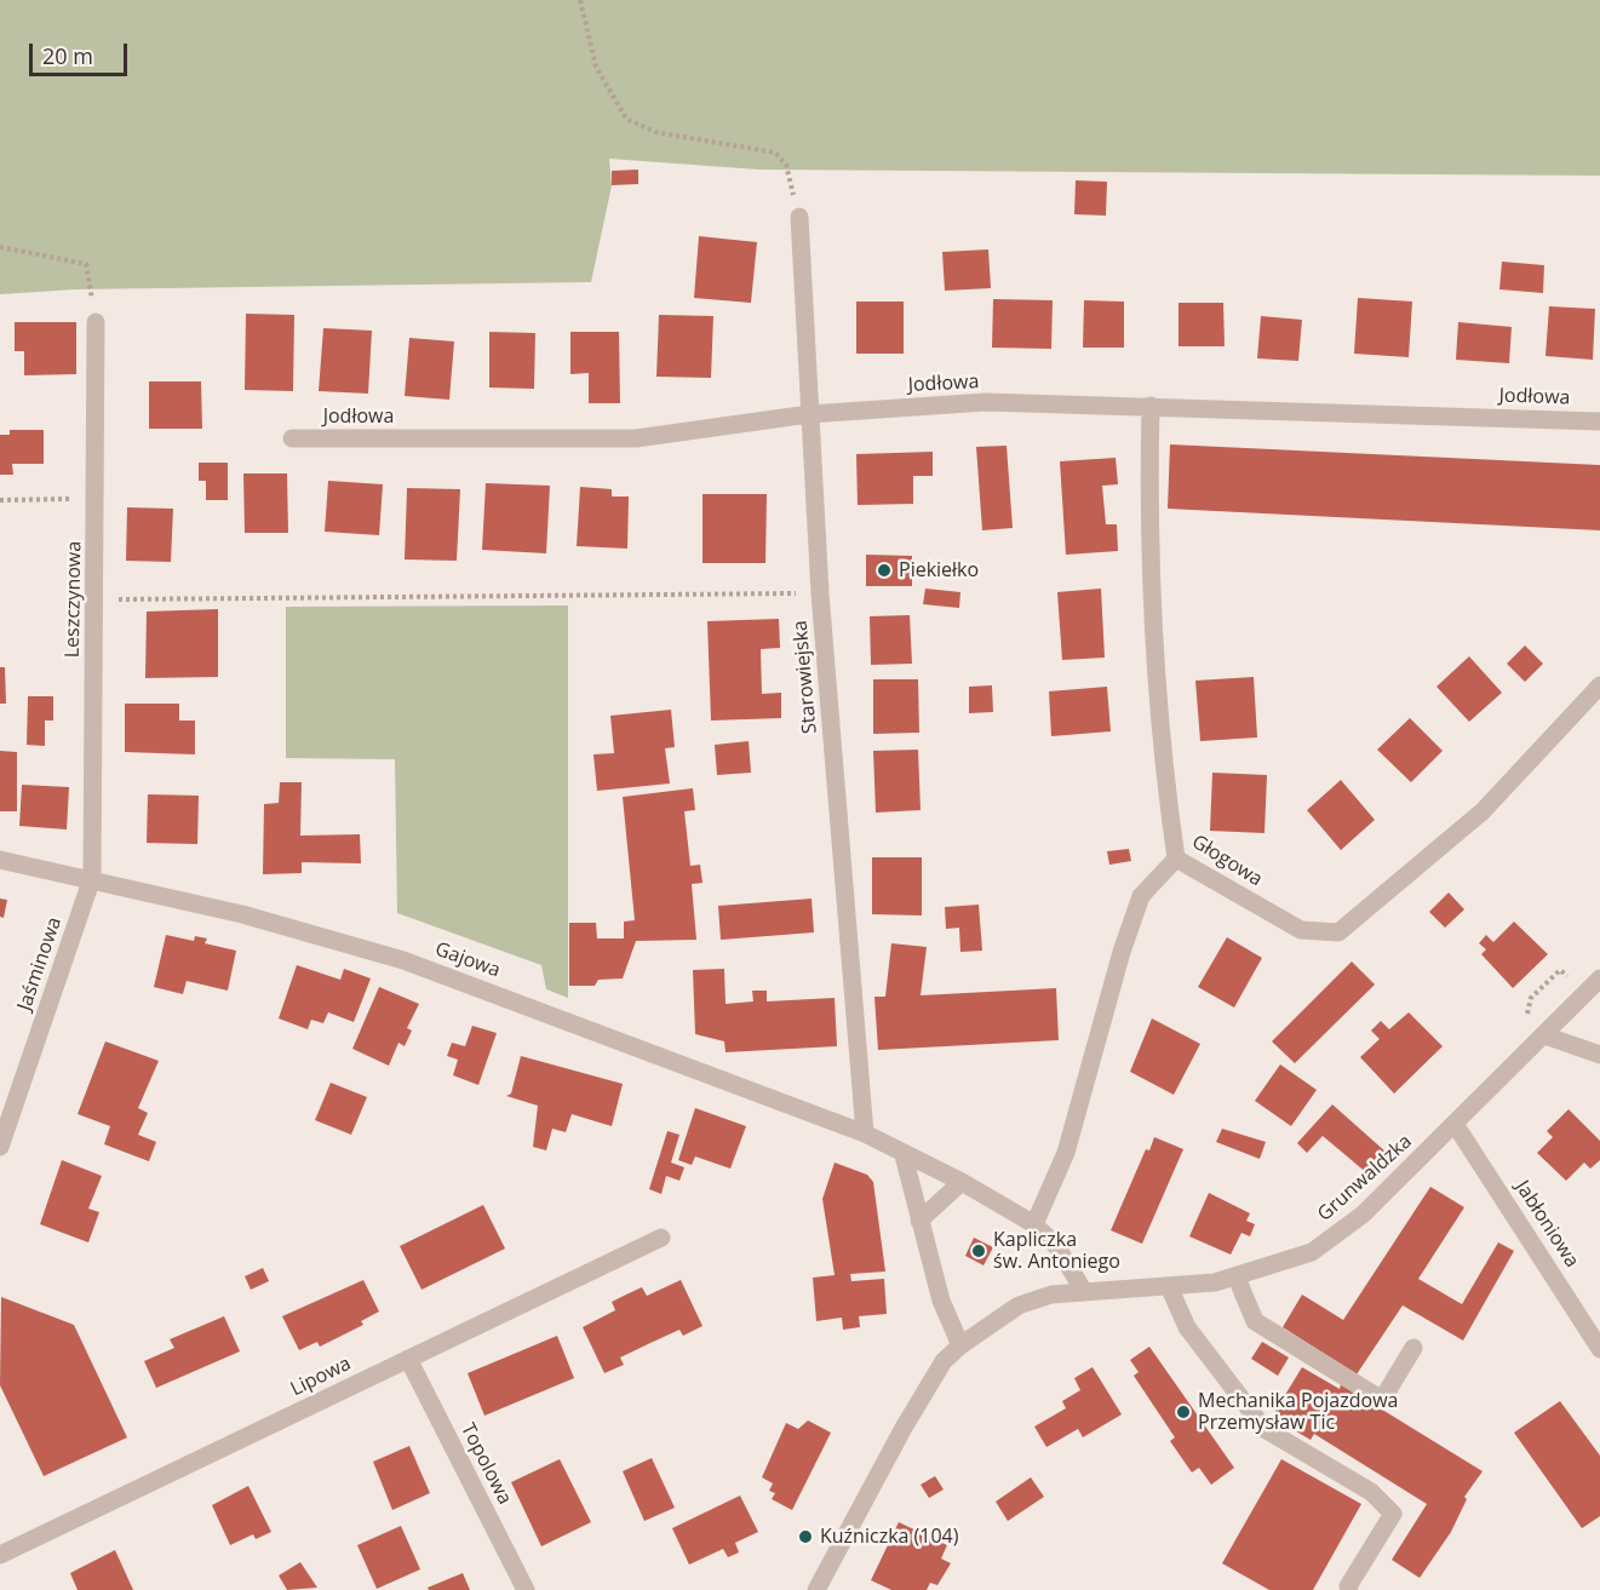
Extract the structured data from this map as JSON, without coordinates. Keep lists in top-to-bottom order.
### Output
{
  "streets": {
    "street": [
      "Jodłowa",
      "Leszczynowa",
      "Starowiejska",
      "Głogowa",
      "Gajowa",
      "Jaśminowa",
      "Grunwaldzka",
      "Jabłoniowa",
      "Lipowa",
      "Topolowa"
    ]
  },
  "crossings": [
    ["Jodłowa", "Starowiejska"],
    ["Jodłowa", "Głogowa"],
    ["Leszczynowa", "Gajowa"],
    ["Leszczynowa", "Jaśminowa"],
    ["Starowiejska", "Gajowa"],
    ["Gajowa", "Jaśminowa"],
    ["Gajowa", "Grunwaldzka"],
    ["Grunwaldzka", "Jabłoniowa"],
    ["Lipowa", "Topolowa"]
  ],
  "places": [
    "Piekiełko",
    "Kapliczka św. Antoniego",
    "Mechanika Pojazdowa Przemysław Tic",
    "Kuźniczka (104)"
  ],
  "scale_bar": "20 m"
}
